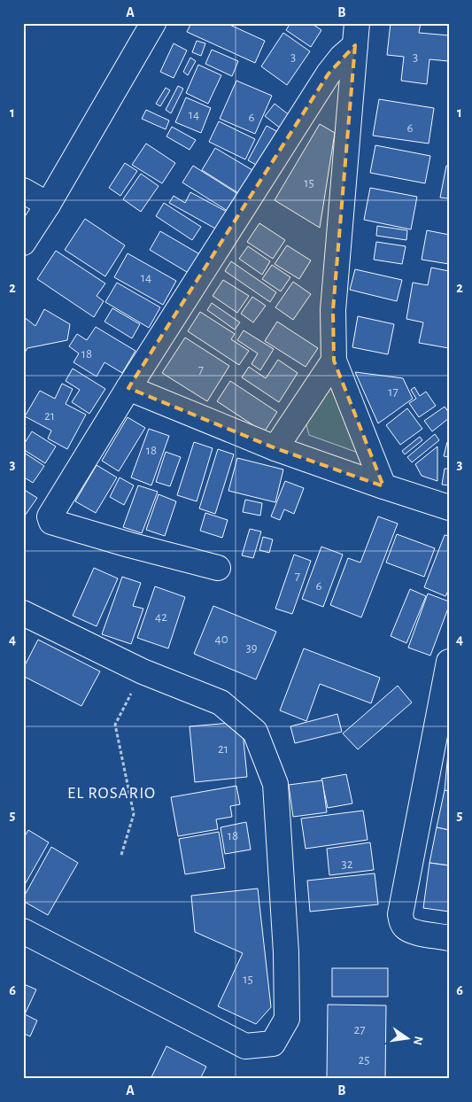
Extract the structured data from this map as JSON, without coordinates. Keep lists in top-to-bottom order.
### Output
{
  "districts": ["EL ROSARIO"],
  "house_numbers": [
    "3",
    "3",
    "14",
    "6",
    "6",
    "15",
    "14",
    "18",
    "7",
    "17",
    "21",
    "18",
    "7",
    "6",
    "42",
    "40",
    "39",
    "21",
    "18",
    "32",
    "15",
    "27",
    "25"
  ],
  "north": "right",
  "grid": {
    "columns": ["A", "B"],
    "rows": [
      "1",
      "2",
      "3",
      "4",
      "5",
      "6"
    ]
  }
}
